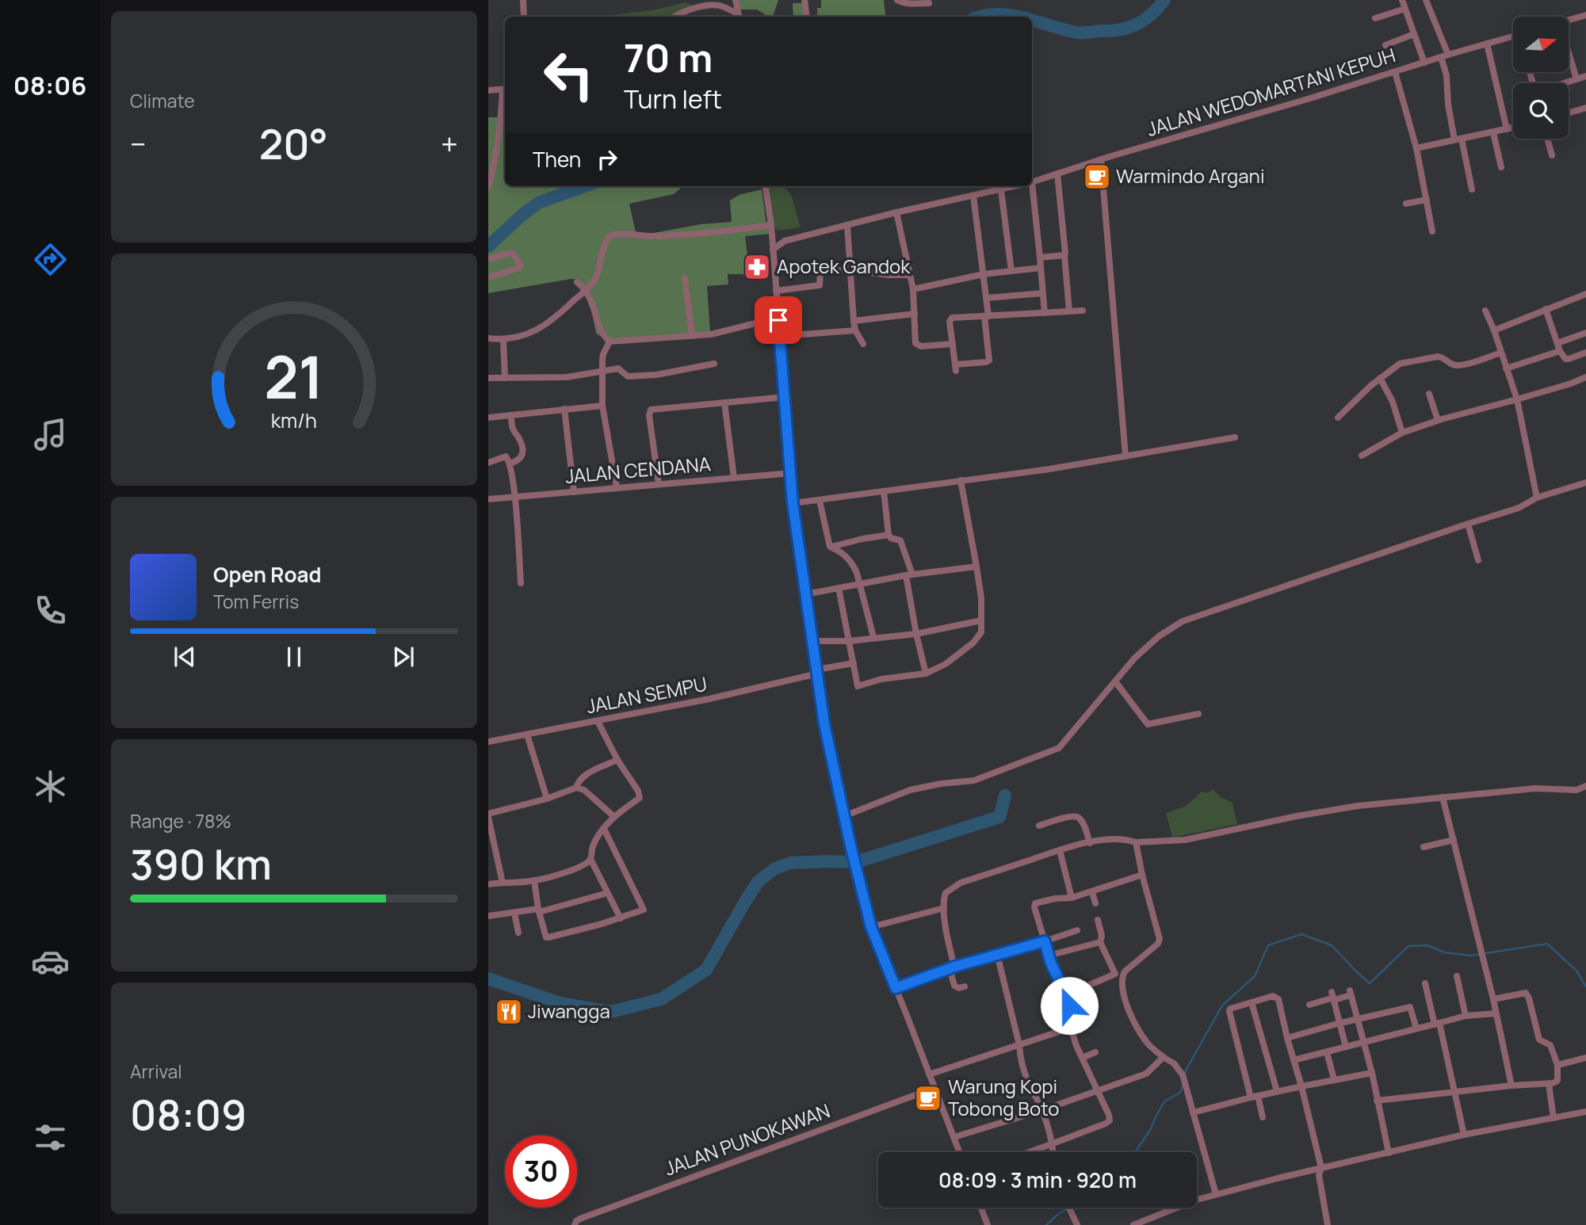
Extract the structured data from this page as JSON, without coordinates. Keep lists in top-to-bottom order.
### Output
{
  "streets": {
    "street": [
      "JALAN WEDOMARTANI KEPUH",
      "JALAN CENDANA",
      "JALAN SEMPU",
      "JALAN PUNOKAWAN"
    ]
  },
  "places": {
    "cafe": ["Warmindo Argani", "Warung Kopi Tobong Boto"],
    "pharmacy": ["Apotek Gandok"],
    "restaurant": ["Jiwangga"]
  },
  "north": "right",
  "page": {
    "tabs": "08:06",
    "tile": [
      "Climate",
      ["Range · 78%", "390 km"],
      ["Arrival", "08:09"]
    ],
    "turn": ["70 m", "Turn left"],
    "heat": ["−", "20°", "+"],
    "then": "Then",
    "song": ["Open Road", "Tom Ferris"],
    "limit": "30",
    "trip": "08:09 · 3 min · 920 m",
    "gauge": ["21", "km/h"]
  }
}
